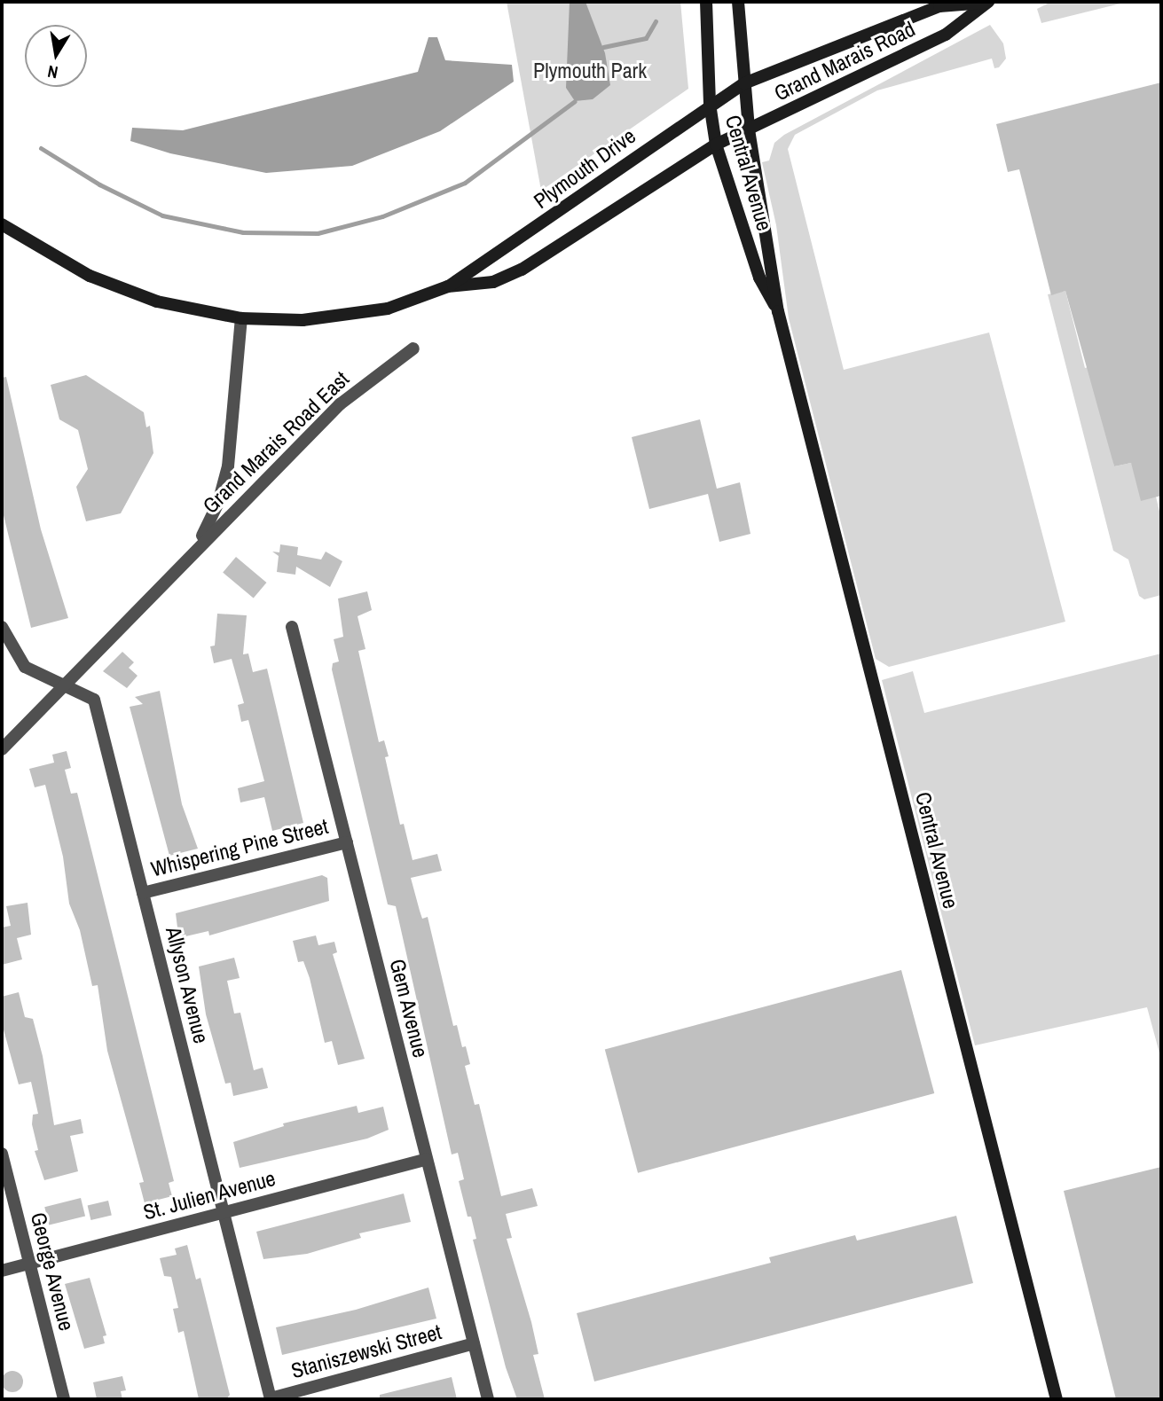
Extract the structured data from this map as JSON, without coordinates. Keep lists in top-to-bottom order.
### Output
{
  "streets": {
    "street": [
      "Grand Marais Road",
      "Plymouth Drive",
      "Central Avenue",
      "Grand Marais Road East",
      "Whispering Pine Street",
      "Allyson Avenue",
      "Gem Avenue",
      "St. Julien Avenue",
      "George Avenue",
      "Staniszewski Street"
    ]
  },
  "crossings": [
    ["Grand Marais Road", "Plymouth Drive"],
    ["Grand Marais Road", "Central Avenue"],
    ["Plymouth Drive", "Central Avenue"],
    ["Plymouth Drive", "Grand Marais Road East"],
    ["Grand Marais Road East", "Allyson Avenue"],
    ["Whispering Pine Street", "Allyson Avenue"],
    ["Whispering Pine Street", "Gem Avenue"],
    ["Allyson Avenue", "St. Julien Avenue"],
    ["Allyson Avenue", "Staniszewski Street"],
    ["Gem Avenue", "St. Julien Avenue"],
    ["Gem Avenue", "Staniszewski Street"],
    ["St. Julien Avenue", "George Avenue"]
  ],
  "parks": ["Plymouth Park"],
  "north": "bottom"
}
